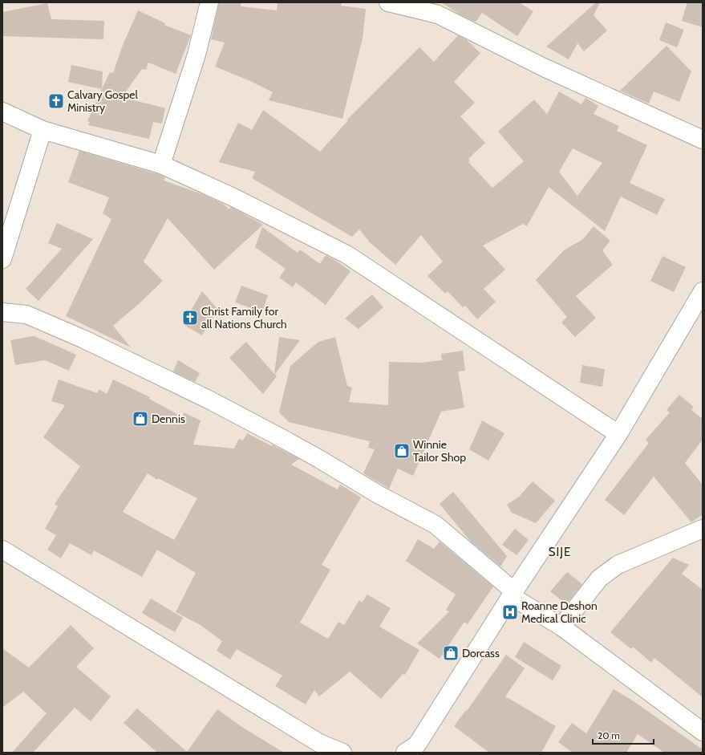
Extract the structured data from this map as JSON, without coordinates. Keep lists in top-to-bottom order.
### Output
{
  "districts": ["SIJE"],
  "places": {
    "church": ["Calvary Gospel Ministry", "Christ Family for all Nations Church"],
    "shop": ["Dennis", "Winnie Tailor Shop", "Dorcass"],
    "hospital": ["Roanne Deshon Medical Clinic"]
  },
  "scale_bar": "20 m"
}
